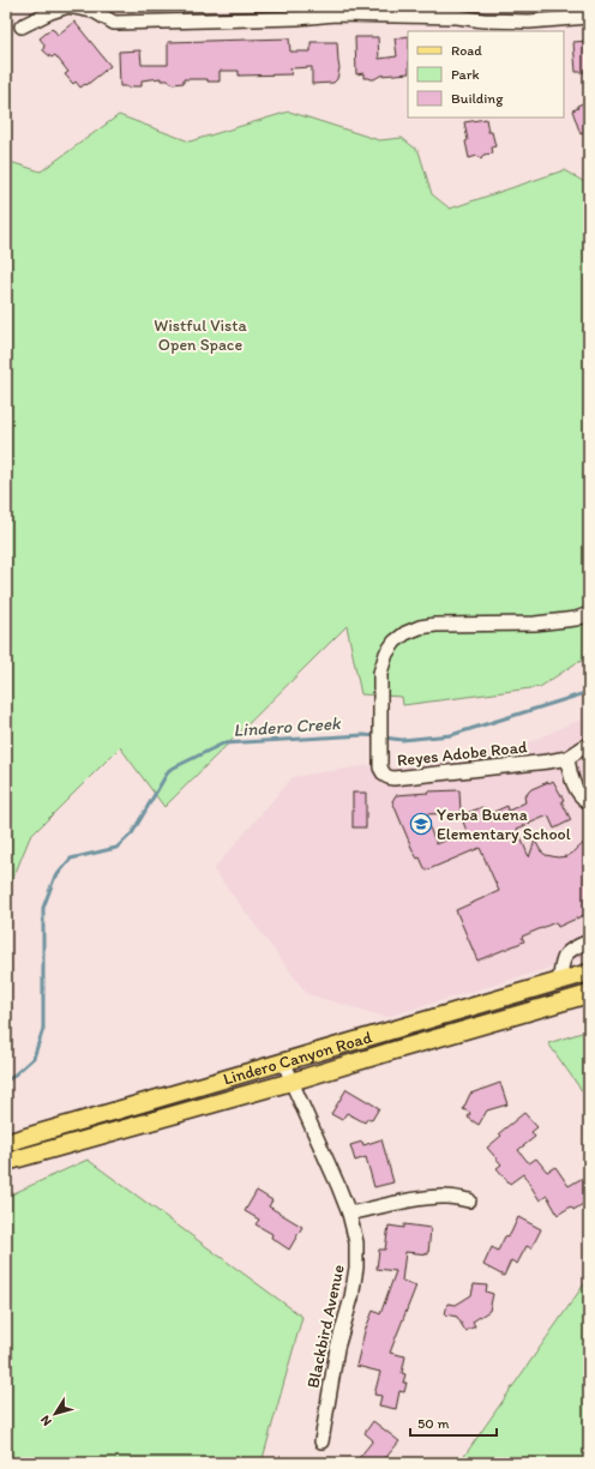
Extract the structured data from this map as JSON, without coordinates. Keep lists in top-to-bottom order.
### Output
{
  "streets": {
    "main road": ["Lindero Canyon Road"],
    "street": ["Reyes Adobe Road", "Blackbird Avenue"]
  },
  "crossings": [
    ["Lindero Canyon Road", "Blackbird Avenue"]
  ],
  "water": ["Lindero Creek"],
  "parks": ["Wistful Vista Open Space"],
  "places": {
    "school or university": ["Yerba Buena Elementary School"]
  },
  "legend": ["Road", "Park", "Building"],
  "scale_bar": "50 m",
  "north": "bottom left"
}
